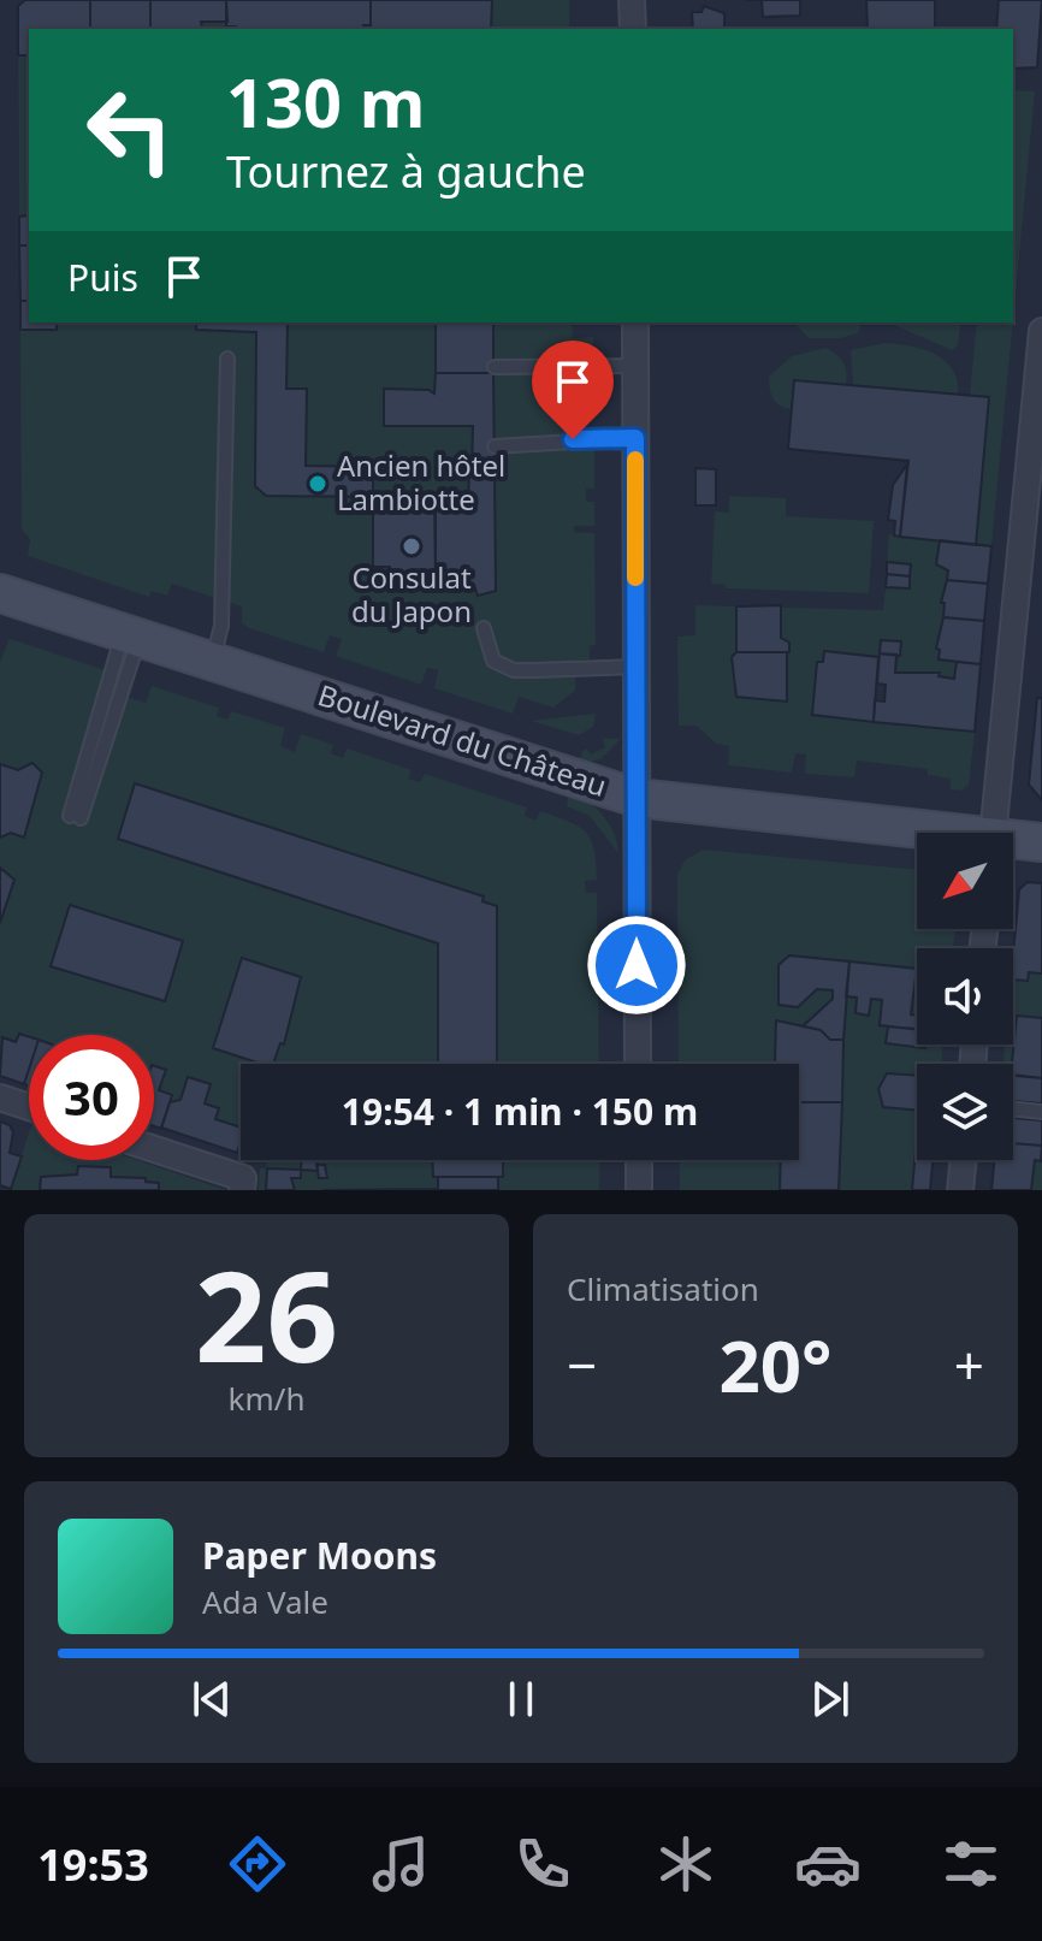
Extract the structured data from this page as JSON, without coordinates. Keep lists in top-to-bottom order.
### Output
{
  "streets": {
    "street": ["Boulevard du Château"]
  },
  "places": ["Ancien hôtel Lambiotte", "Consulat du Japon"],
  "north": "bottom left",
  "page": {
    "turn": ["130 m", "Tournez à gauche"],
    "then": "Puis",
    "limit": "30",
    "trip": "19:54 · 1 min · 150 m",
    "tile": [
      ["26", "km/h"],
      "Climatisation"
    ],
    "heat": ["−", "20°", "+"],
    "song": ["Paper Moons", "Ada Vale"],
    "tabs": "19:53"
  }
}
